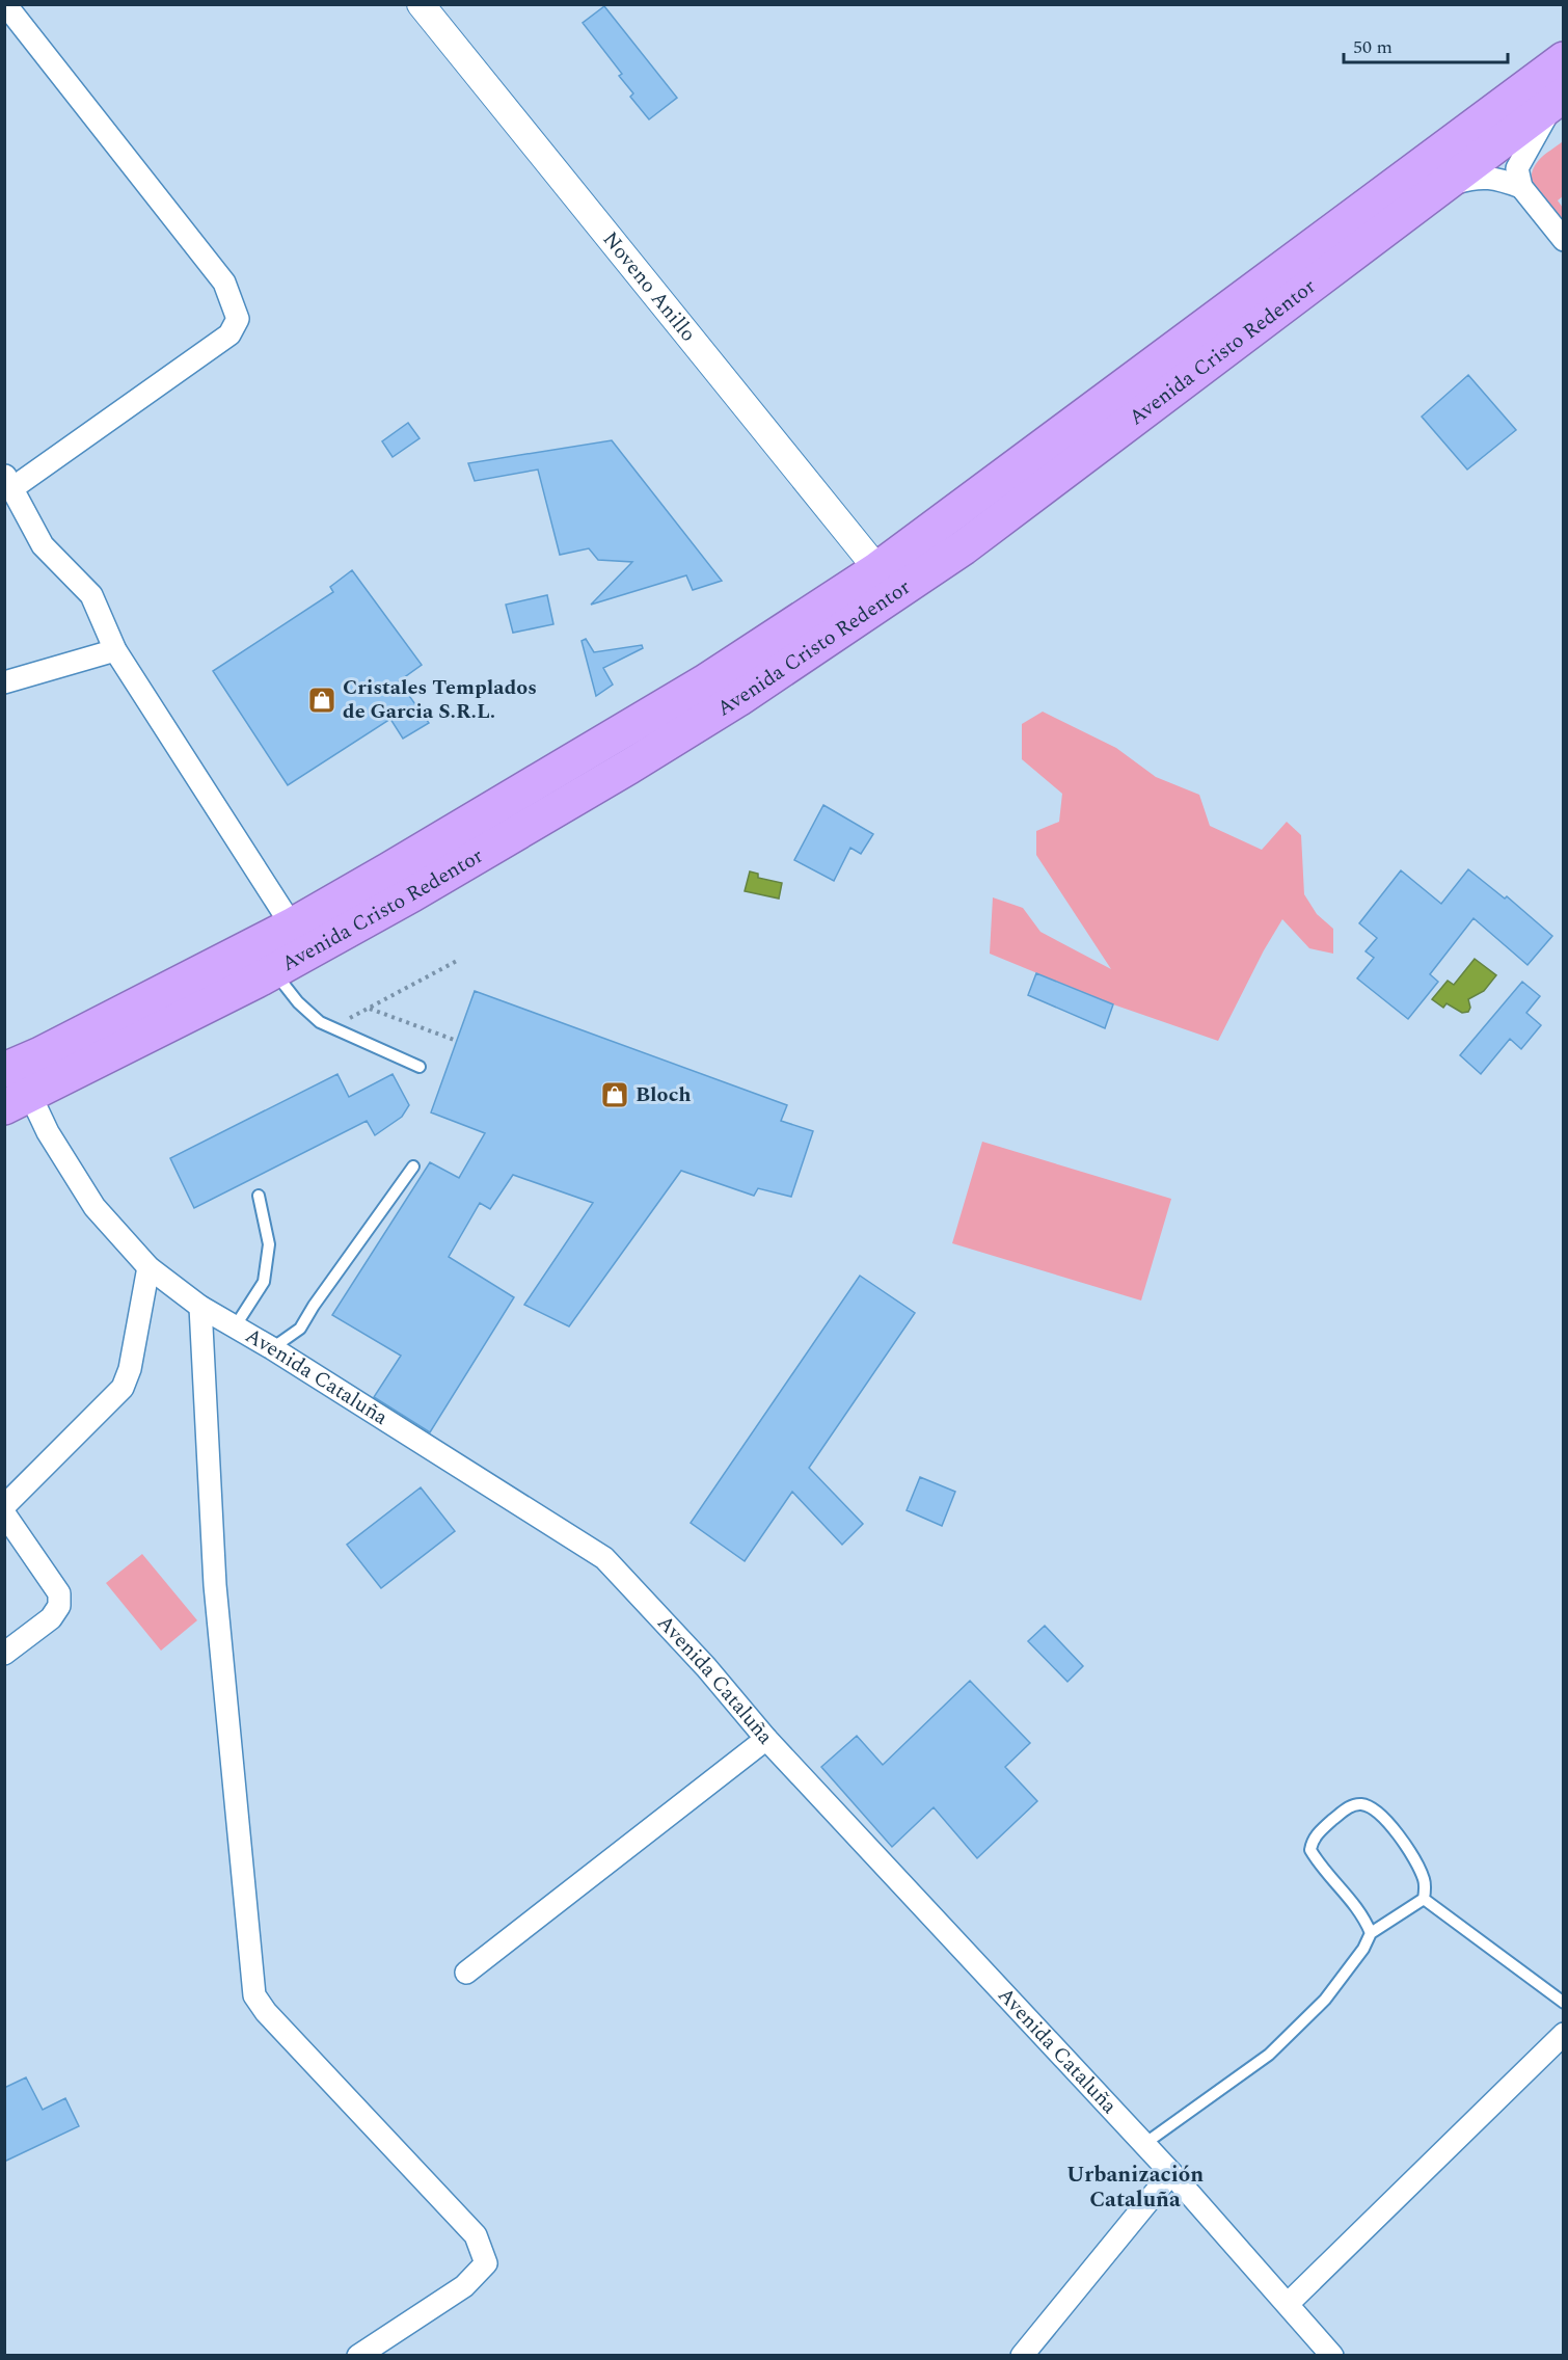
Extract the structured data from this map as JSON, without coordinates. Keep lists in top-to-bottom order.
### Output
{
  "streets": {
    "highway": ["Avenida Cristo Redentor"],
    "street": ["Noveno Anillo", "Avenida Cataluña"]
  },
  "crossings": [
    ["Noveno Anillo", "Avenida Cristo Redentor"],
    ["Avenida Cristo Redentor", "Avenida Cataluña"]
  ],
  "districts": ["Urbanización Cataluña"],
  "places": {
    "shop": ["Cristales Templados de Garcia S.R.L.", "Bloch"]
  },
  "scale_bar": "50 m"
}
